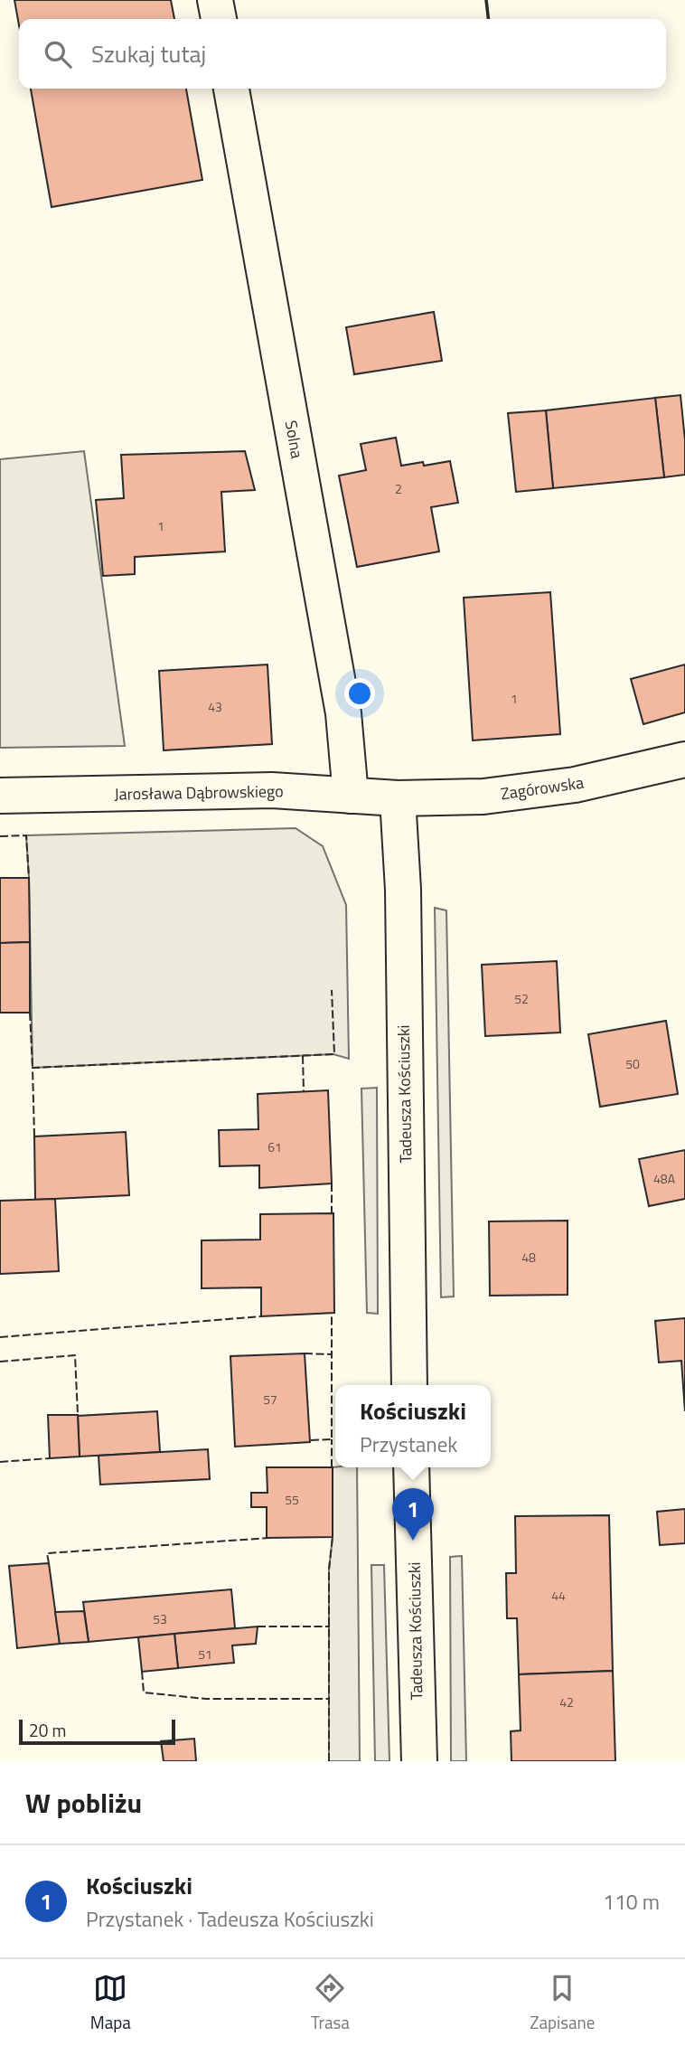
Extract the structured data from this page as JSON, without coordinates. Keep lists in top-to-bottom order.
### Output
{
  "streets": {
    "street": [
      "Solna",
      "Zagórowska",
      "Jarosława Dąbrowskiego",
      "Tadeusza Kościuszki"
    ]
  },
  "crossings": [
    ["Solna", "Jarosława Dąbrowskiego"],
    ["Zagórowska", "Jarosława Dąbrowskiego"],
    ["Zagórowska", "Tadeusza Kościuszki"],
    ["Jarosława Dąbrowskiego", "Tadeusza Kościuszki"]
  ],
  "house_numbers": [
    "2",
    "1",
    "1",
    "43",
    "52",
    "50",
    "61",
    "48A",
    "48",
    "57",
    "55",
    "44",
    "53",
    "51",
    "42"
  ],
  "scale_bar": "20 m",
  "page": {
    "search": "Szukaj tutaj",
    "popup": ["Kościuszki", "Przystanek"],
    "pins": "1",
    "scale": "20 m",
    "heading": "W pobliżu",
    "list": [
      {
        "mark": "1",
        "name": "Kościuszki",
        "note": "Przystanek · Tadeusza Kościuszki",
        "value": "110 m"
      }
    ],
    "nav": ["Mapa", "Trasa", "Zapisane"]
  }
}
